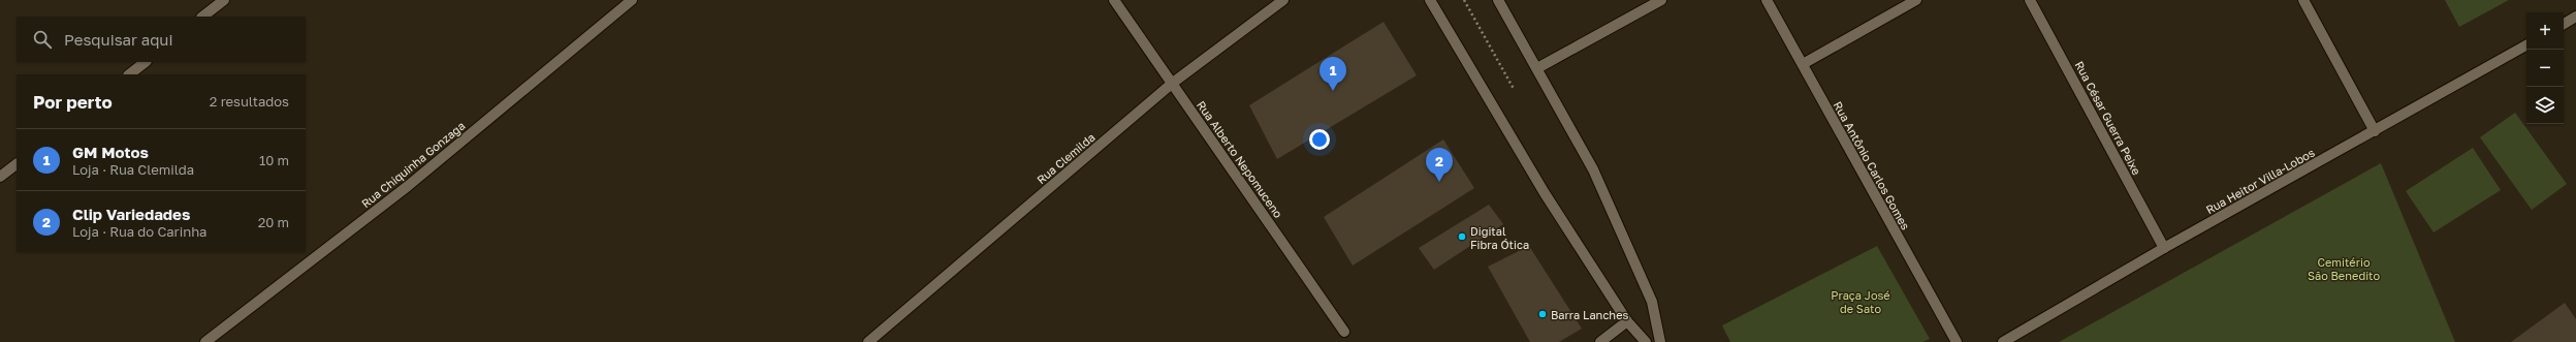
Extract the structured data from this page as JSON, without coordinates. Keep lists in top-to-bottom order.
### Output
{
  "streets": {
    "street": [
      "Rua César Guerra Peixe",
      "Rua Clemilda",
      "Rua Alberto Nepomuceno",
      "Rua Chiquinha Gonzaga",
      "Rua Antônio Carlos Gomes",
      "Rua Heitor Villa-Lobos"
    ]
  },
  "crossings": [
    ["Rua César Guerra Peixe", "Rua Heitor Villa-Lobos"],
    ["Rua Clemilda", "Rua Alberto Nepomuceno"]
  ],
  "parks": ["Cemitério São Benedito", "Praça José de Sato"],
  "places": ["Digital Fibra Ótica", "Barra Lanches"],
  "page": {
    "map_buttons": ["+", "−"],
    "search": "Pesquisar aqui",
    "pins": ["1", "2"],
    "heading": ["Por perto", "2 resultados"],
    "list": [
      {
        "mark": "1",
        "name": "GM Motos",
        "note": "Loja · Rua Clemilda",
        "value": "10 m"
      },
      {
        "mark": "2",
        "name": "Clip Variedades",
        "note": "Loja · Rua do Carinha",
        "value": "20 m"
      }
    ]
  }
}
